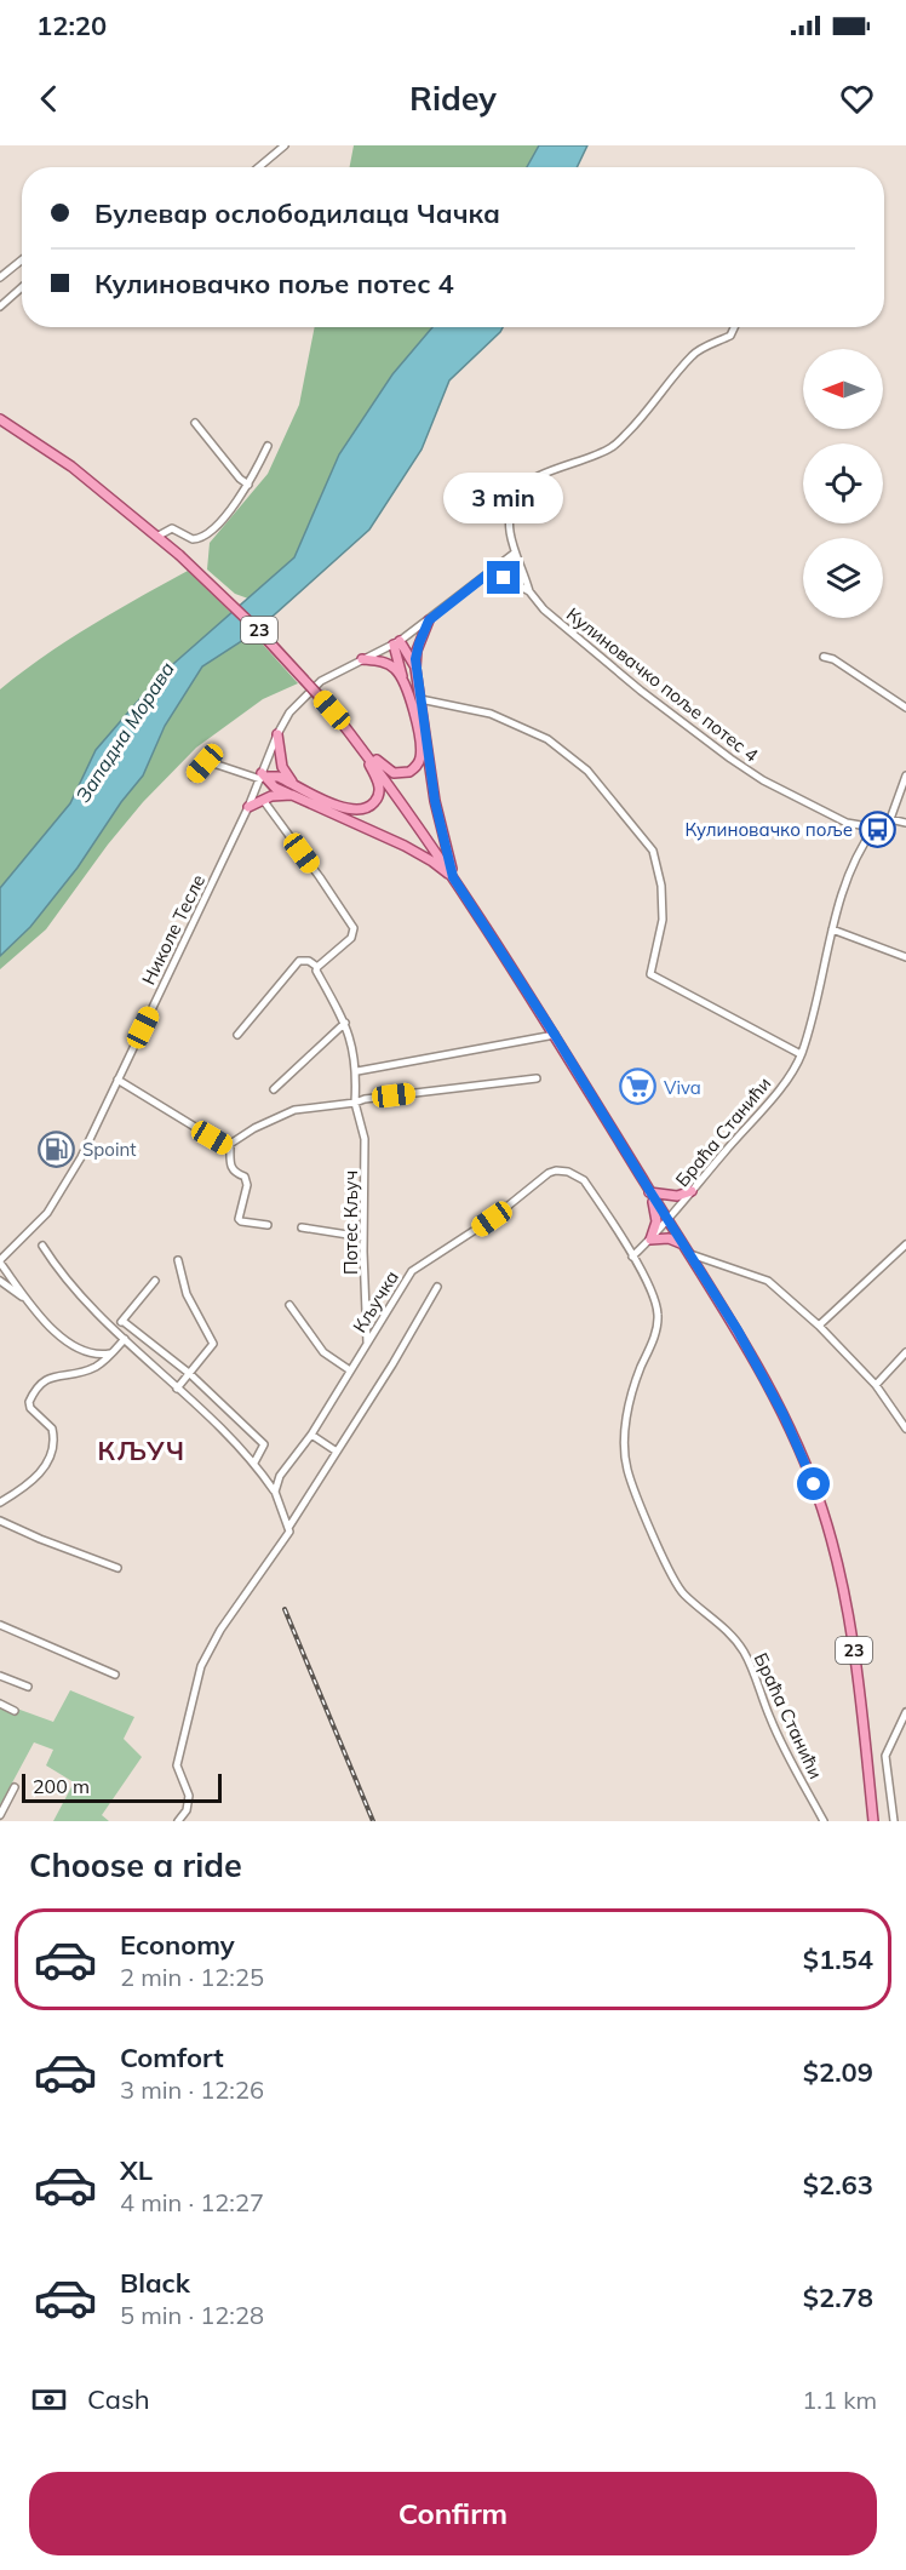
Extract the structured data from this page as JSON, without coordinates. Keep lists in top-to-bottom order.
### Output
{
  "streets": {
    "main road": ["23"],
    "street": [
      "Кулиновачко поље потес 4",
      "Николе Тесле",
      "Браћа Станићи",
      "Потес Кључ",
      "Кључка"
    ]
  },
  "crossings": [
    ["23", "Браћа Станићи"],
    ["Кулиновачко поље потес 4", "Браћа Станићи"],
    ["Браћа Станићи", "Кључка"],
    ["Потес Кључ", "Кључка"]
  ],
  "districts": ["КЉУЧ"],
  "water": ["Западна Морава"],
  "places": {
    "bus stop": ["Кулиновачко поље"],
    "supermarket": ["Viva"],
    "fuel station": ["Spoint"]
  },
  "scale_bar": "200 m",
  "north": "left",
  "page": {
    "status": "12:20",
    "header": "Ridey",
    "banner": ["Булевар ослободилаца Чачка", "Кулиновачко поље потес 4"],
    "bubble": "3 min",
    "scale": "200 m",
    "heading": "Choose a ride",
    "list": [
      {
        "name": "Economy",
        "note": "2 min · 12:25",
        "value": "$1.54"
      },
      {
        "name": "Comfort",
        "note": "3 min · 12:26",
        "value": "$2.09"
      },
      {
        "name": "XL",
        "note": "4 min · 12:27",
        "value": "$2.63"
      },
      {
        "name": "Black",
        "note": "5 min · 12:28",
        "value": "$2.78"
      }
    ],
    "pay": ["Cash", "1.1 km"],
    "buttons": "Confirm"
  }
}
